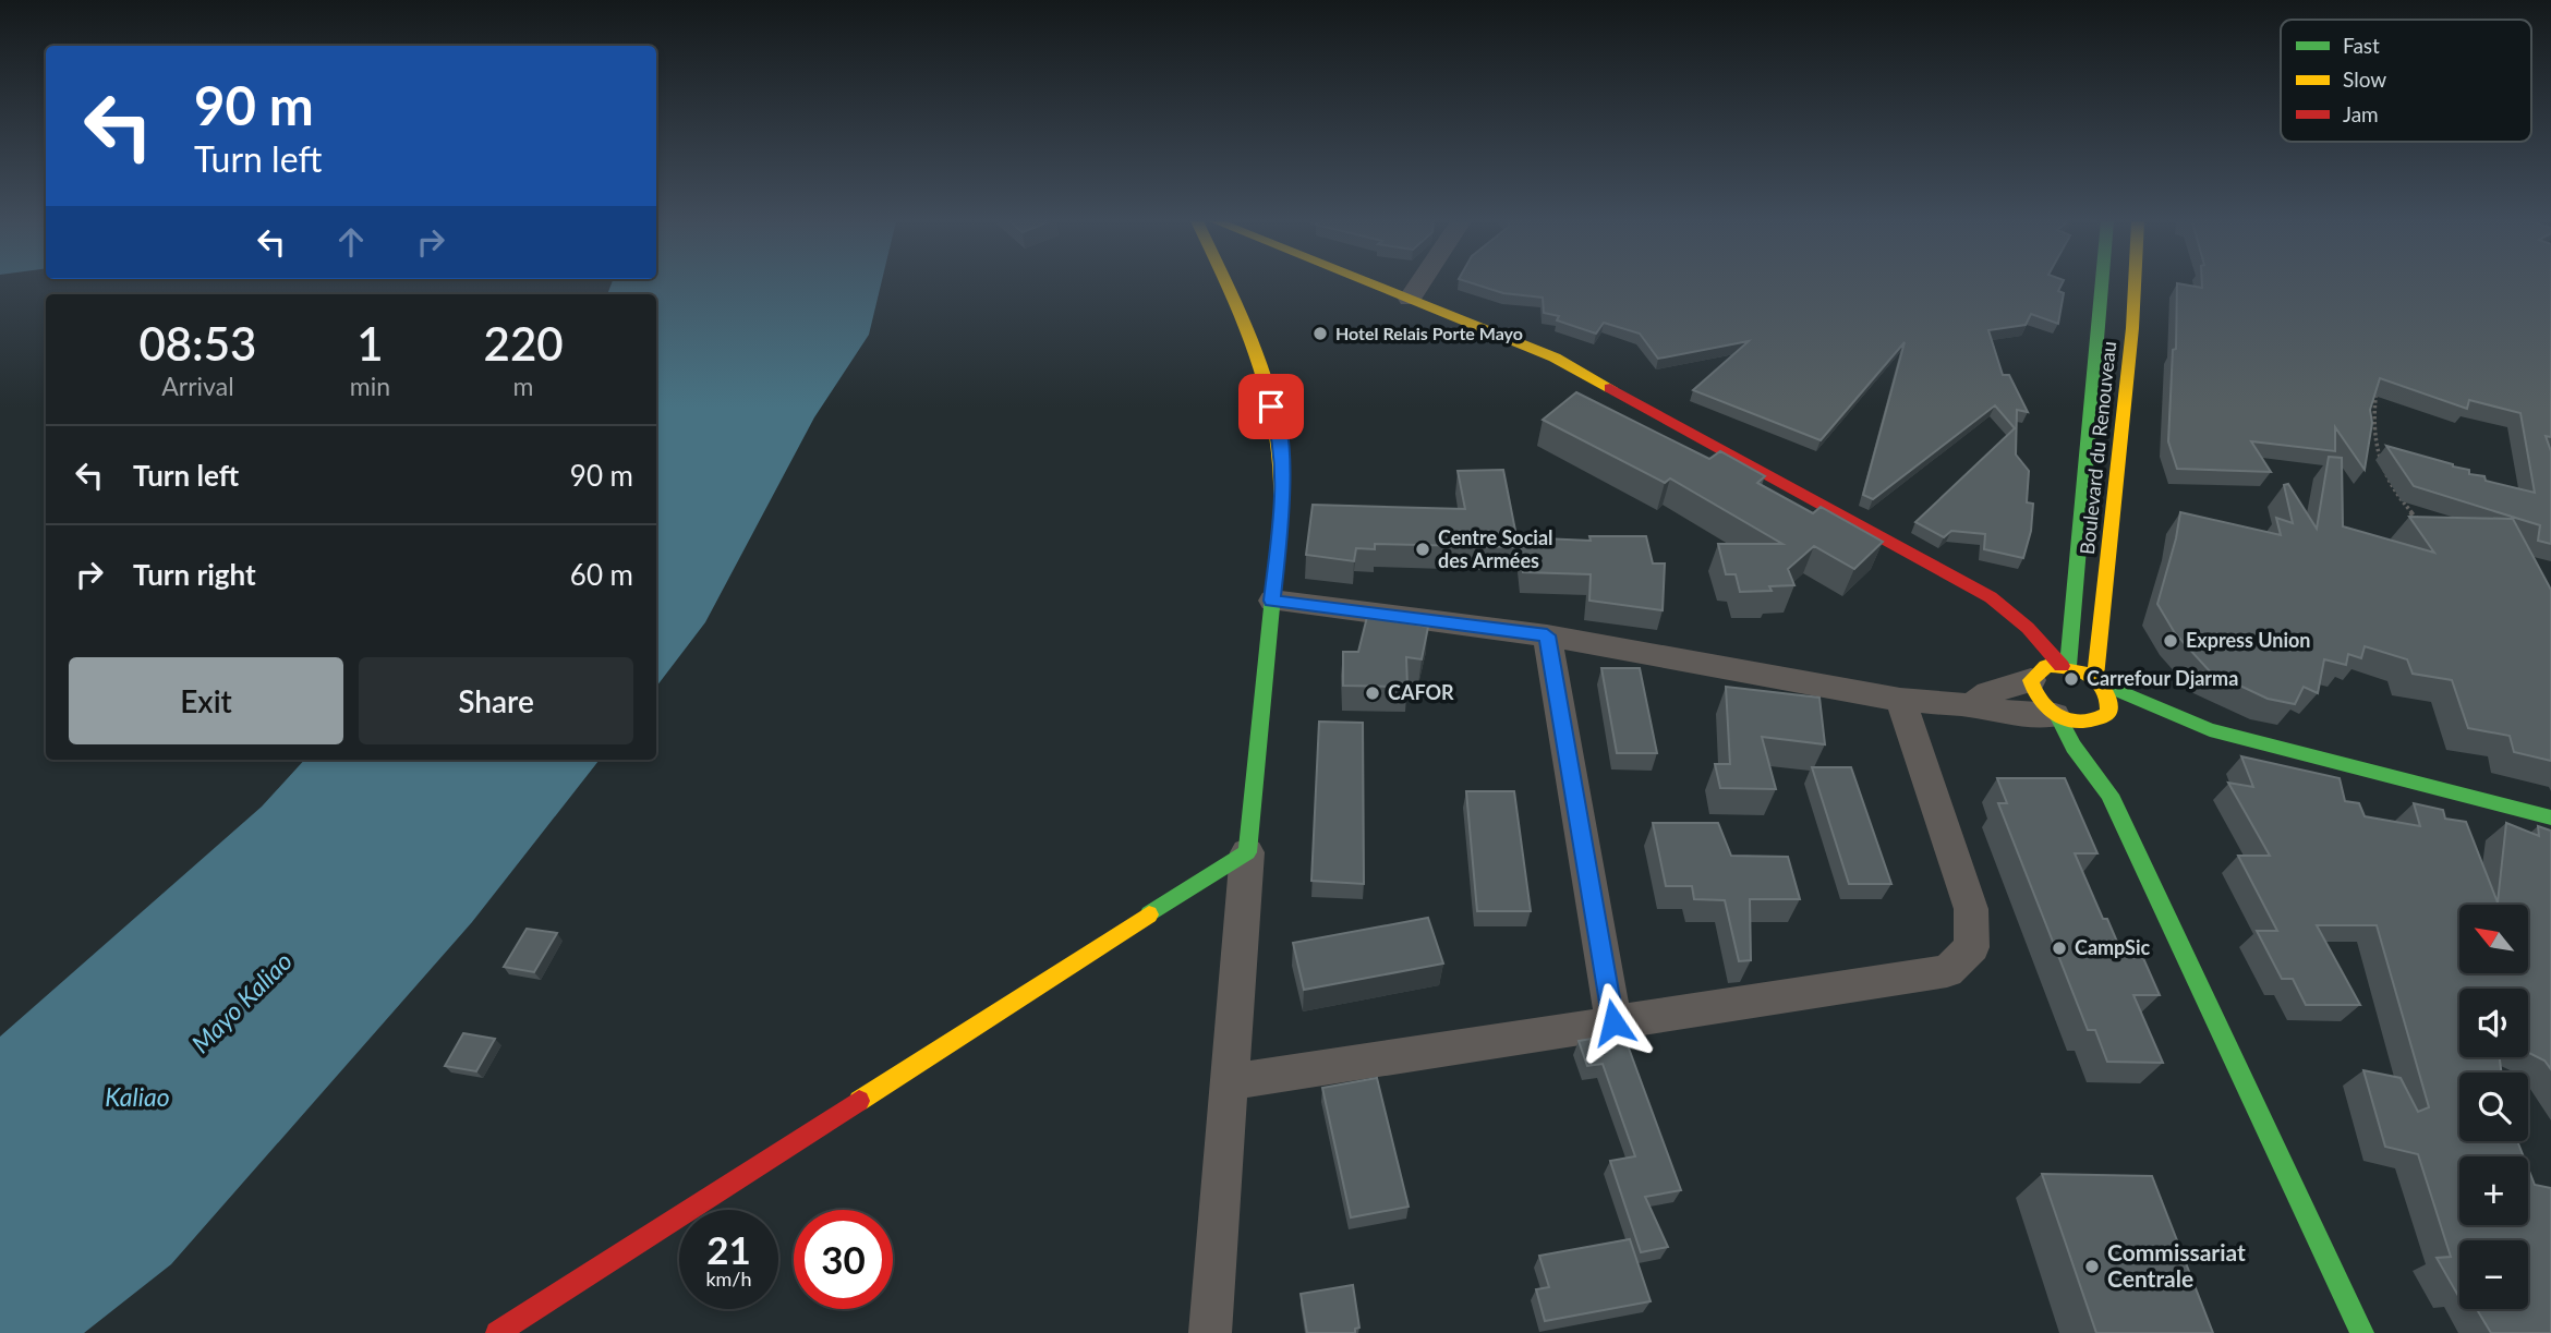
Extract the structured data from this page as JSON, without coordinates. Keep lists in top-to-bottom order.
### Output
{
  "streets": {
    "main road": ["Boulevard du Renouveau"]
  },
  "water": ["Mayo Kaliao", "Kaliao"],
  "places": [
    "Hotel Relais Porte Mayo",
    "Centre Social des Armées",
    "Express Union",
    "Carrefour Djarma",
    "CAFOR",
    "CampSic",
    "Commissariat Centrale"
  ],
  "legend": ["Fast", "Slow", "Jam"],
  "north": "top left",
  "page": {
    "turn": ["90 m", "Turn left"],
    "eta": [
      "08:53",
      "Arrival",
      "1",
      "min",
      "220",
      "m"
    ],
    "list": [
      {
        "name": "Turn left",
        "value": "90 m"
      },
      {
        "name": "Turn right",
        "value": "60 m"
      }
    ],
    "buttons": ["Exit", "Share"],
    "map_buttons": ["+", "−"],
    "speed": "21 km/h",
    "limit": "30"
  }
}
